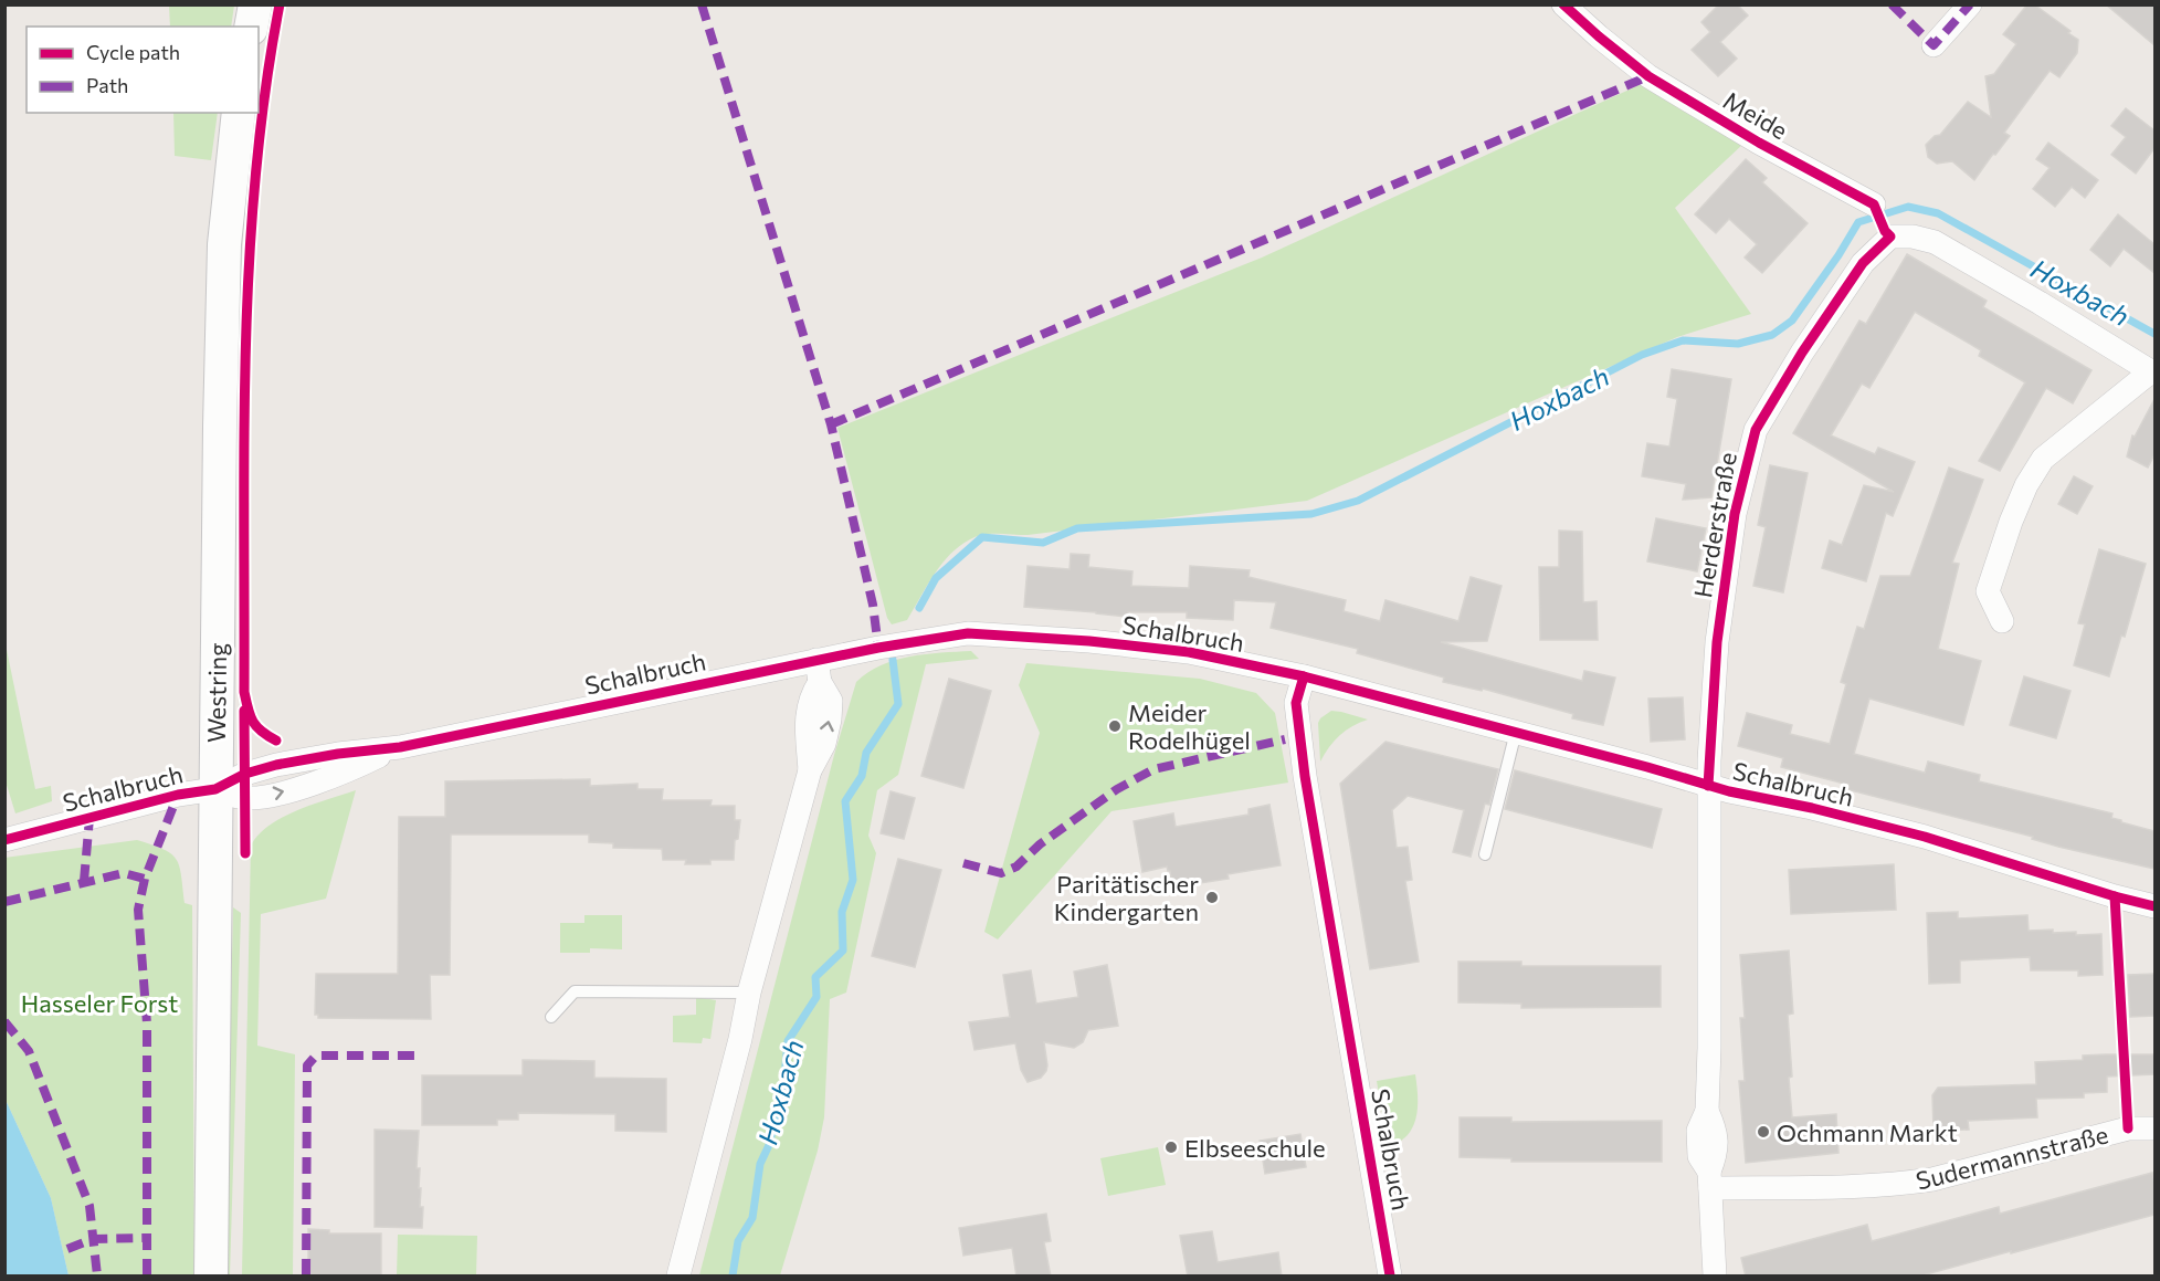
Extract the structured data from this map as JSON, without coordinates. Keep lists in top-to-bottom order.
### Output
{
  "streets": {
    "main road": ["Westring"],
    "street": [
      "Meide",
      "Herderstraße",
      "Schalbruch",
      "Sudermannstraße"
    ]
  },
  "crossings": [
    ["Meide", "Herderstraße"],
    ["Herderstraße", "Schalbruch"],
    ["Herderstraße", "Sudermannstraße"],
    ["Schalbruch", "Westring"]
  ],
  "water": ["Hoxbach"],
  "parks": ["Hasseler Forst"],
  "places": [
    "Meider Rodelhügel",
    "Paritätischer Kindergarten",
    "Ochmann Markt",
    "Elbseeschule"
  ],
  "legend": ["Cycle path", "Path"]
}
